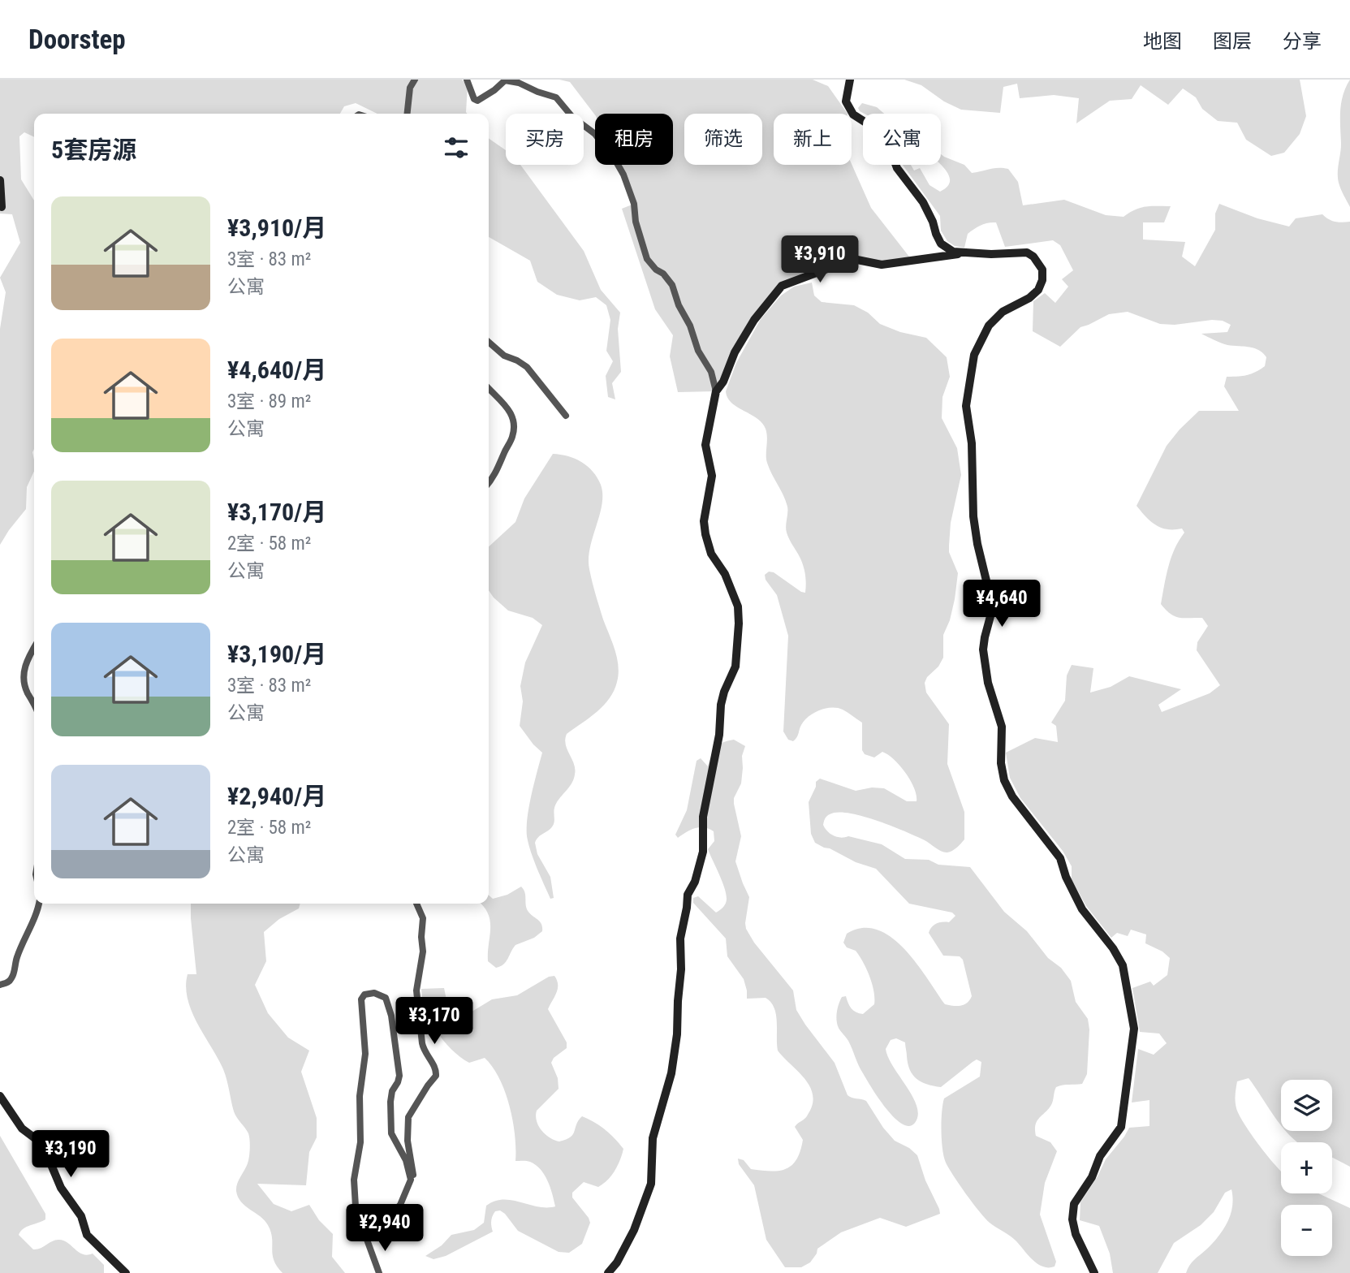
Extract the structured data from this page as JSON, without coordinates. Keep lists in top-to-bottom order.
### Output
{
  "page": {
    "header": "Doorstep",
    "nav": ["地图", "图层", "分享"],
    "chip": [
      "买房",
      "租房",
      "筛选",
      "新上",
      "公寓"
    ],
    "heading": "5套房源",
    "list": [
      {
        "name": "¥3,910/月",
        "note": "3室 · 83 m² · 公寓"
      },
      {
        "name": "¥4,640/月",
        "note": "3室 · 89 m² · 公寓"
      },
      {
        "name": "¥3,170/月",
        "note": "2室 · 58 m² · 公寓"
      },
      {
        "name": "¥3,190/月",
        "note": "3室 · 83 m² · 公寓"
      },
      {
        "name": "¥2,940/月",
        "note": "2室 · 58 m² · 公寓"
      }
    ],
    "price": [
      "¥3,910",
      "¥4,640",
      "¥3,170",
      "¥3,190",
      "¥2,940"
    ],
    "map_buttons": ["+", "−"]
  }
}
